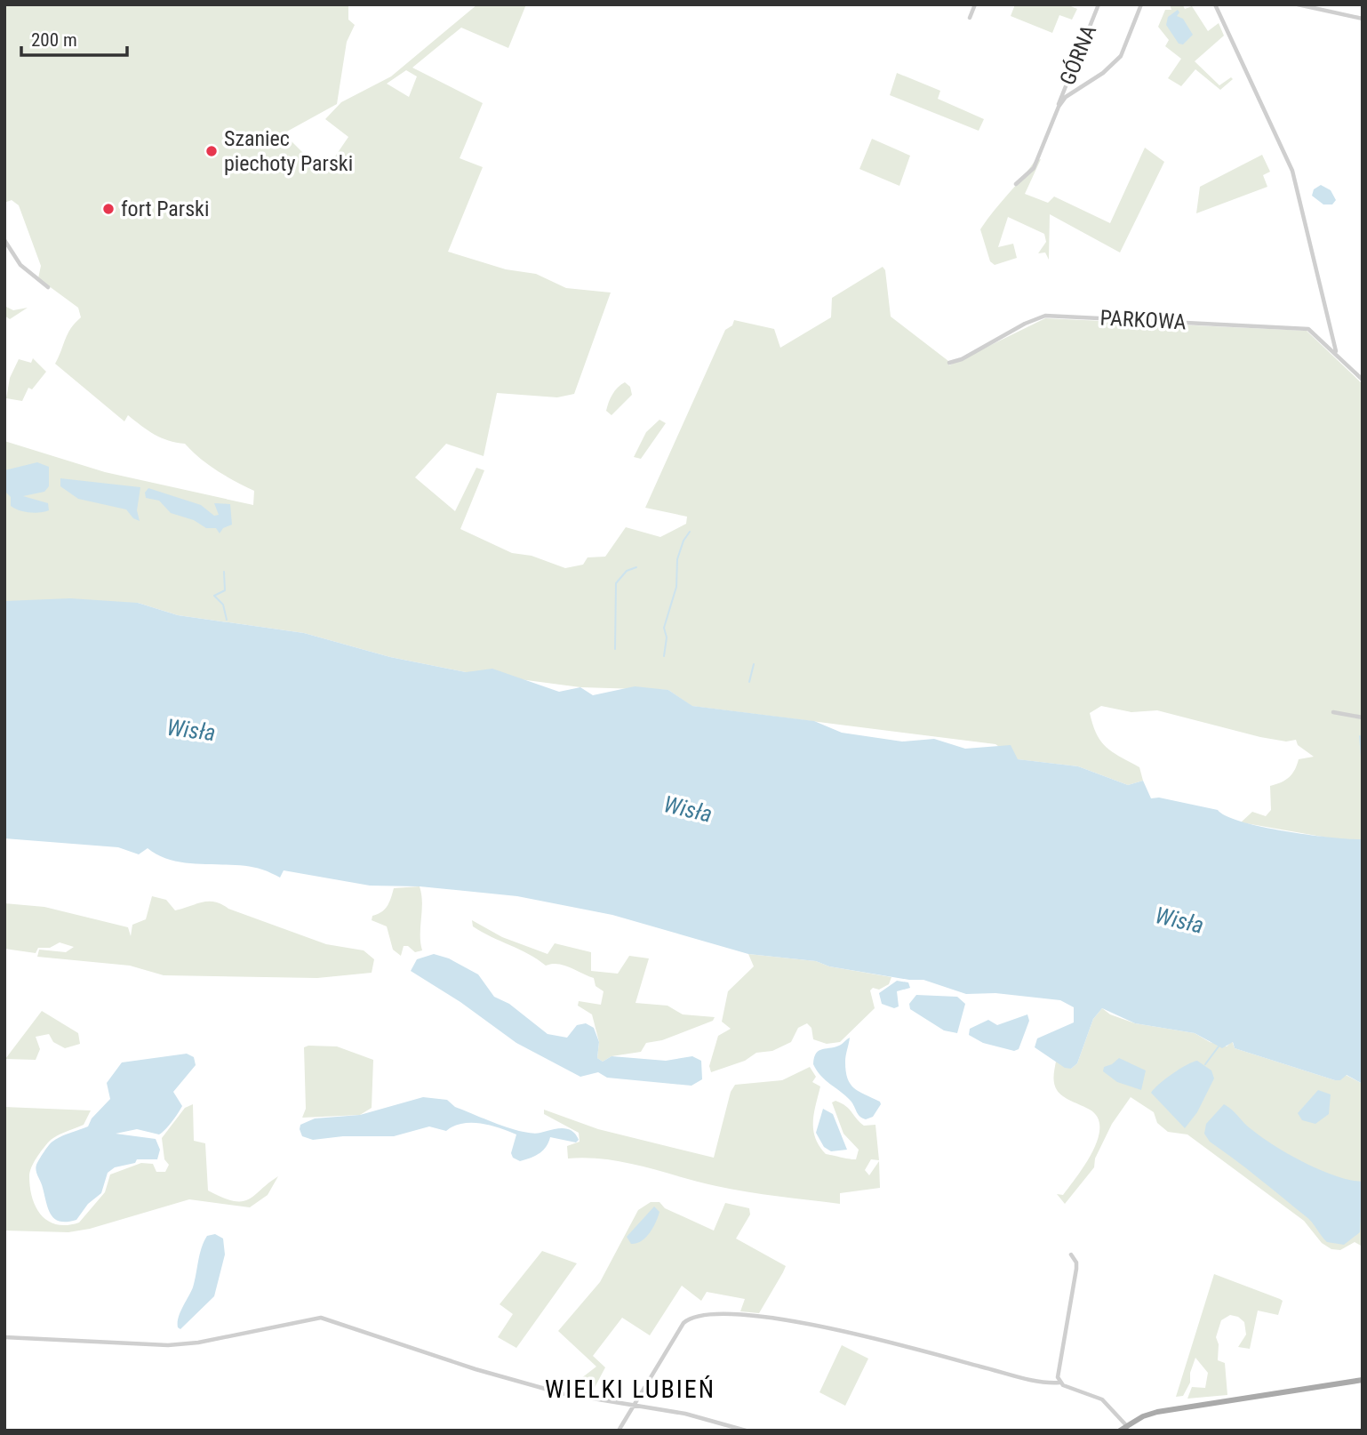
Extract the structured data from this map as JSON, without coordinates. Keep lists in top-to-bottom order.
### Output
{
  "streets": {
    "street": ["GÓRNA", "PARKOWA"]
  },
  "districts": ["WIELKI LUBIEŃ"],
  "water": ["Wisła"],
  "places": ["Szaniec piechoty Parski", "fort Parski"],
  "scale_bar": "200 m"
}
